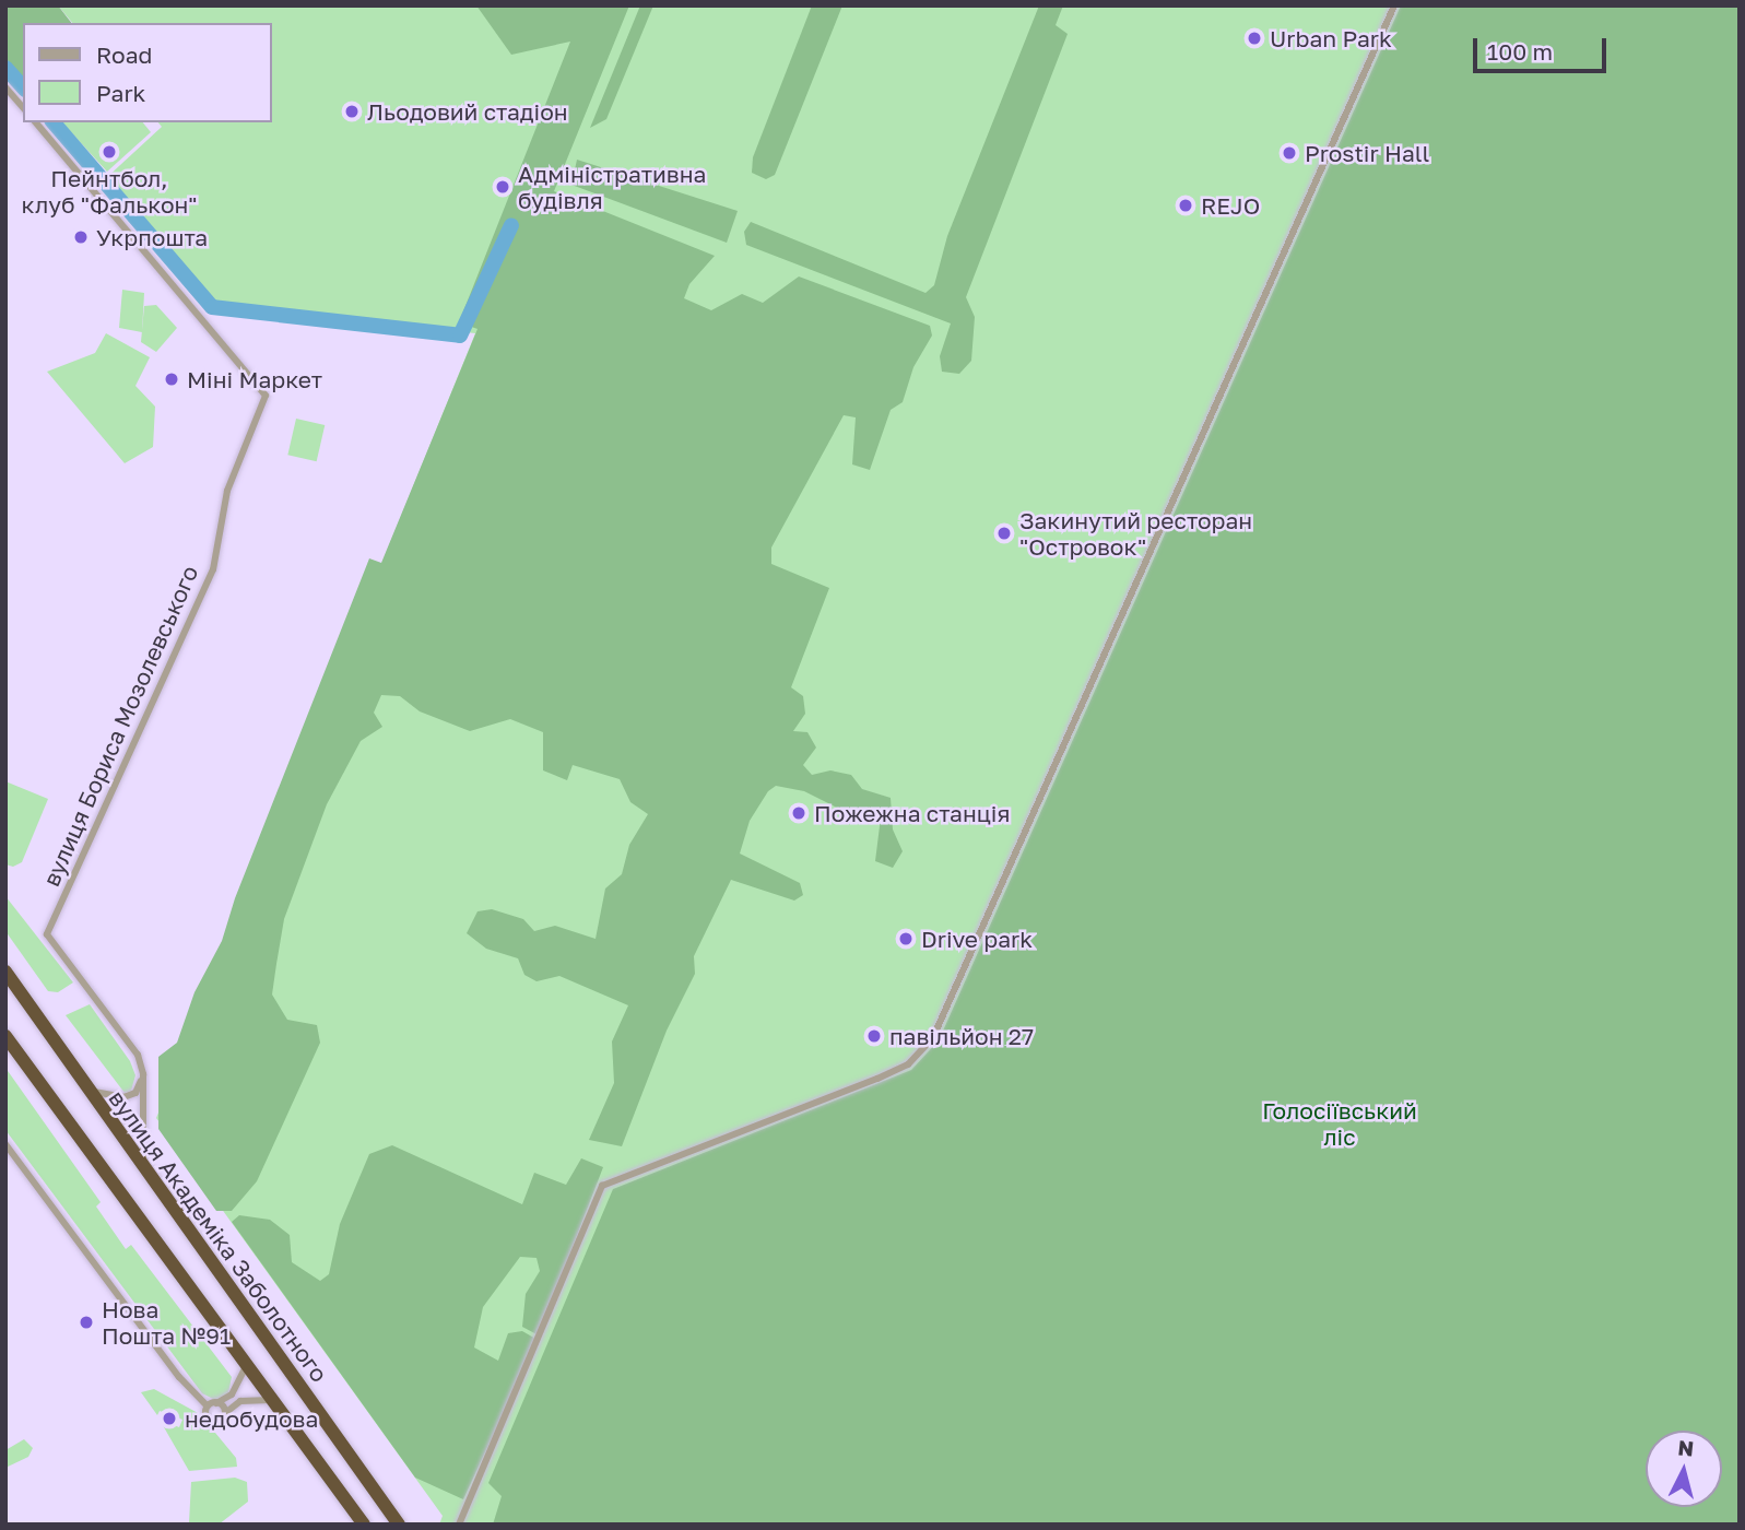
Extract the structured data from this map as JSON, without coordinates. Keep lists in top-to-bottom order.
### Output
{
  "streets": {
    "highway": ["вулиця Академіка Заболотного"],
    "street": ["вулиця Бориса Мозолевського"]
  },
  "parks": ["Голосіївський ліс"],
  "places": [
    "Urban Park",
    "Льодовий стадіон",
    "Пейнтбол, клуб \"Фалькон\"",
    "Prostir Hall",
    "Адміністративна будівля",
    "REJO",
    "Укрпошта",
    "Міні Маркет",
    "Закинутий ресторан \"Островок\"",
    "Пожежна станція",
    "Drive park",
    "павільйон 27",
    "Нова Пошта №91",
    "недобудова"
  ],
  "legend": ["Road", "Park"],
  "scale_bar": "100 m",
  "north": "top"
}
